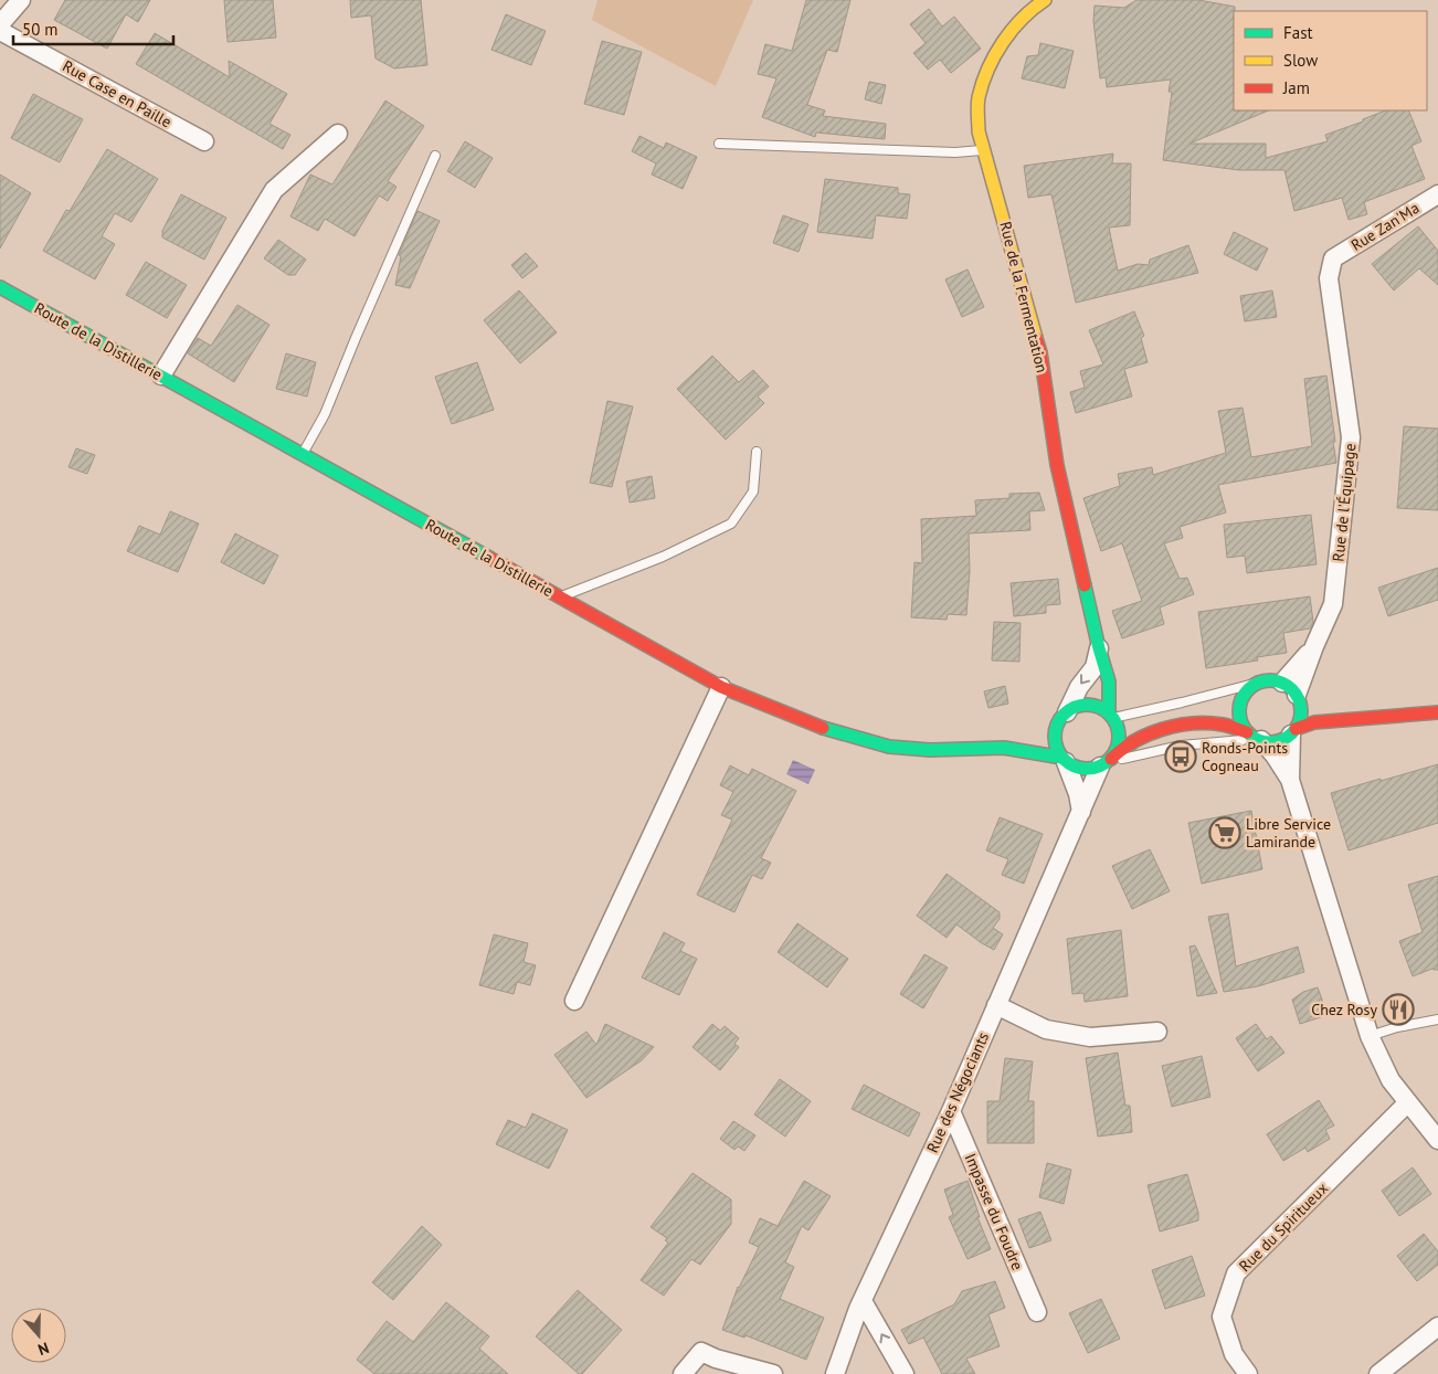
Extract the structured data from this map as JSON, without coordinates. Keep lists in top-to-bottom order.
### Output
{
  "streets": {
    "street": [
      "Rue Case en Paille",
      "Rue Zan'Ma",
      "Rue de la Fermentation",
      "Route de la Distillerie",
      "Rue de l'Équipage",
      "Rue des Négociants",
      "Impasse du Foudre",
      "Rue du Spiritueux"
    ]
  },
  "crossings": [
    ["Rue Zan'Ma", "Rue de l'Équipage"],
    ["Rue de la Fermentation", "Route de la Distillerie"],
    ["Rue de la Fermentation", "Rue des Négociants"],
    ["Route de la Distillerie", "Rue des Négociants"],
    ["Rue des Négociants", "Impasse du Foudre"]
  ],
  "places": {
    "bus stop": ["Ronds-Points Cogneau"],
    "supermarket": ["Libre Service Lamirande"],
    "restaurant": ["Chez Rosy"]
  },
  "legend": ["Fast", "Slow", "Jam"],
  "scale_bar": "50 m",
  "north": "bottom"
}
